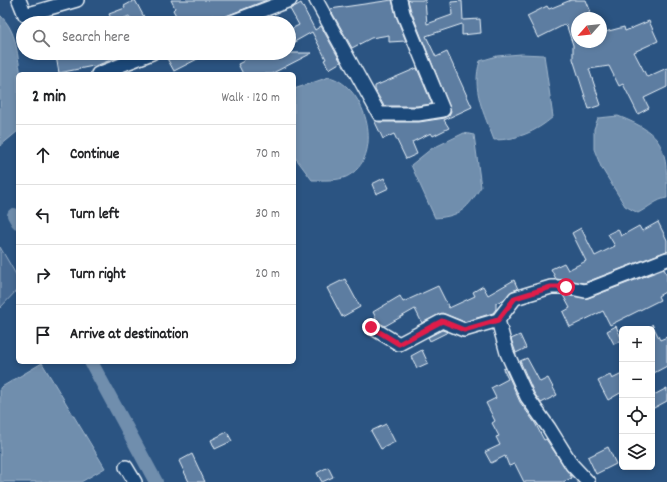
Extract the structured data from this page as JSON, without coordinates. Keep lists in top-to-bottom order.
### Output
{
  "north": "bottom left",
  "page": {
    "search": "Search here",
    "heading": ["2 min", "Walk · 120 m"],
    "list": [
      ["Continue", "70 m"],
      ["Turn left", "30 m"],
      ["Turn right", "20 m"],
      "Arrive at destination"
    ],
    "map_buttons": ["+", "−"]
  }
}
